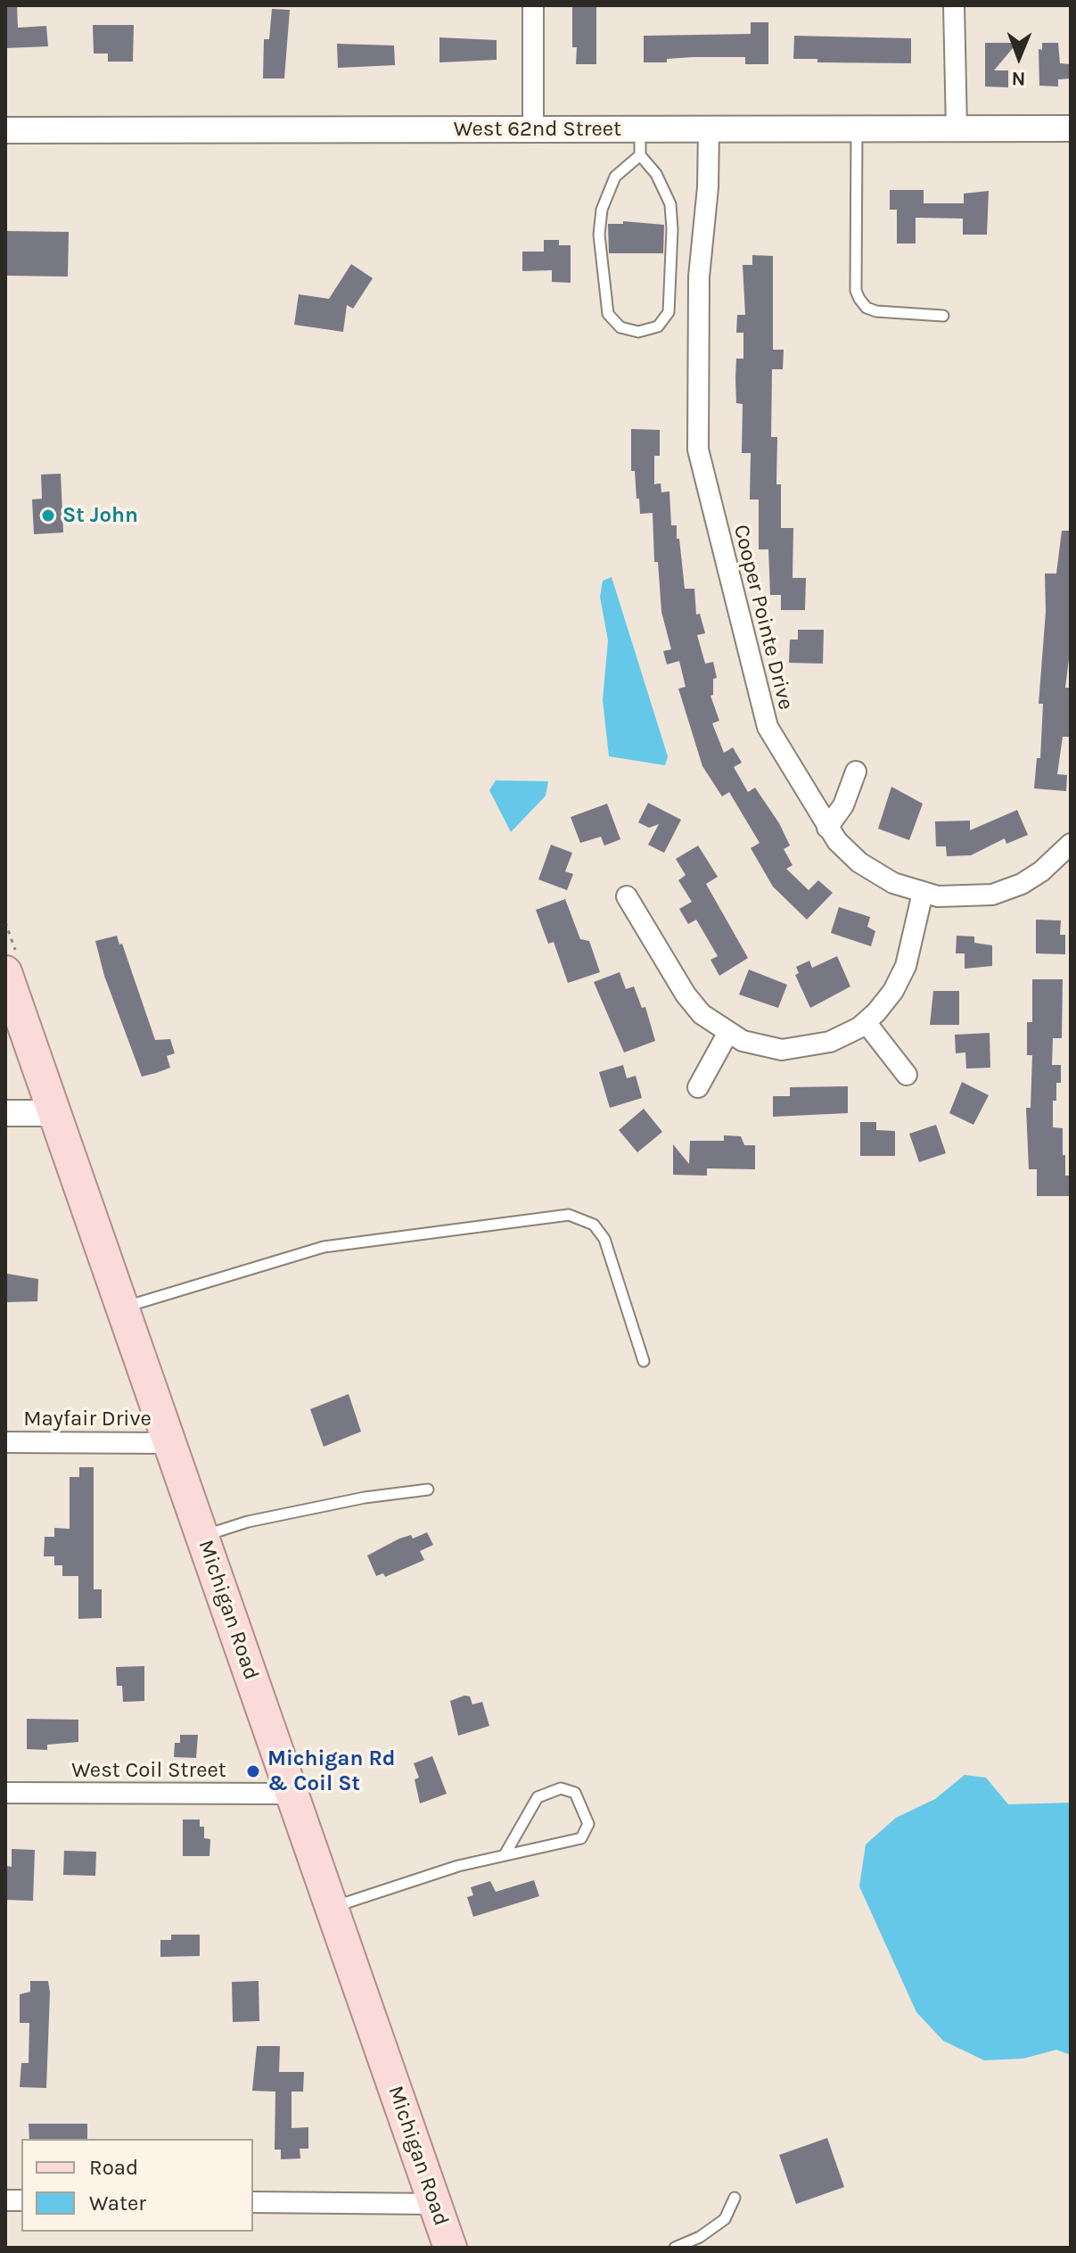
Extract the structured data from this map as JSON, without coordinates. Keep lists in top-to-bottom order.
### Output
{
  "streets": {
    "main road": ["Michigan Road"],
    "street": [
      "West 62nd Street",
      "Cooper Pointe Drive",
      "Mayfair Drive",
      "West Coil Street"
    ]
  },
  "crossings": [
    ["West 62nd Street", "Cooper Pointe Drive"],
    ["Mayfair Drive", "Michigan Road"],
    ["Michigan Road", "West Coil Street"]
  ],
  "places": ["St John", "Michigan Rd & Coil St"],
  "legend": ["Road", "Water"],
  "north": "bottom"
}
